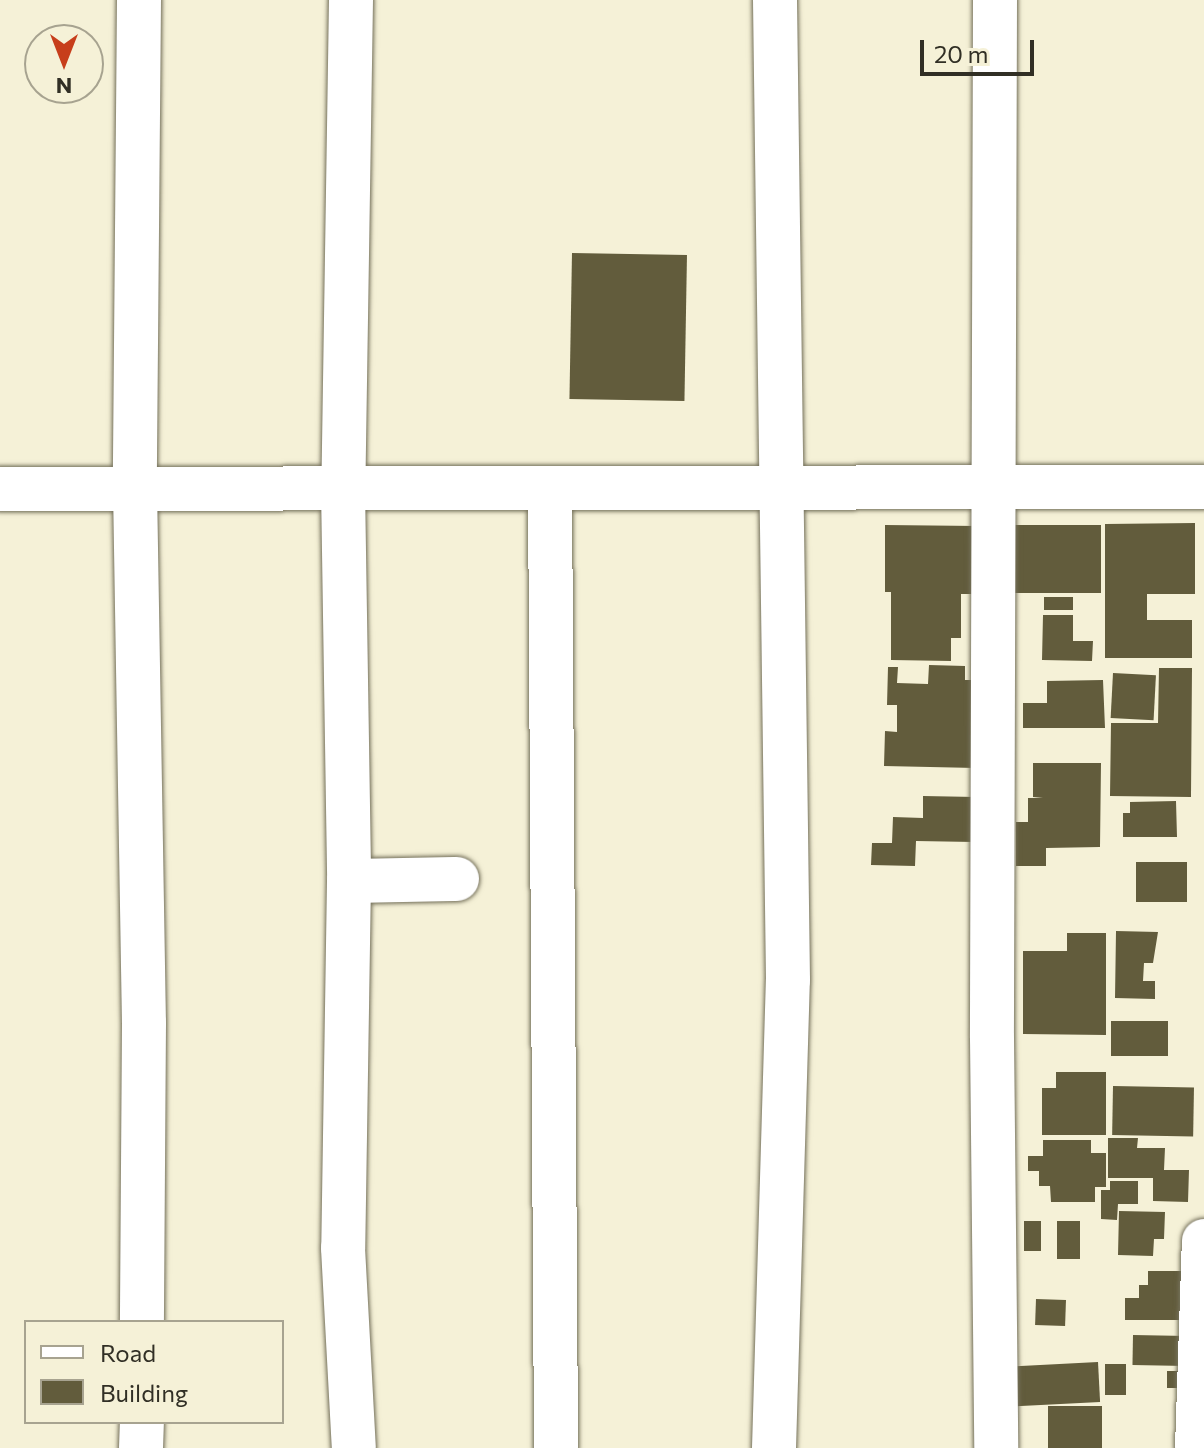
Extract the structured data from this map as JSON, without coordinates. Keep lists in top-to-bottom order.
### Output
{
  "legend": ["Road", "Building"],
  "scale_bar": "20 m",
  "north": "bottom"
}
